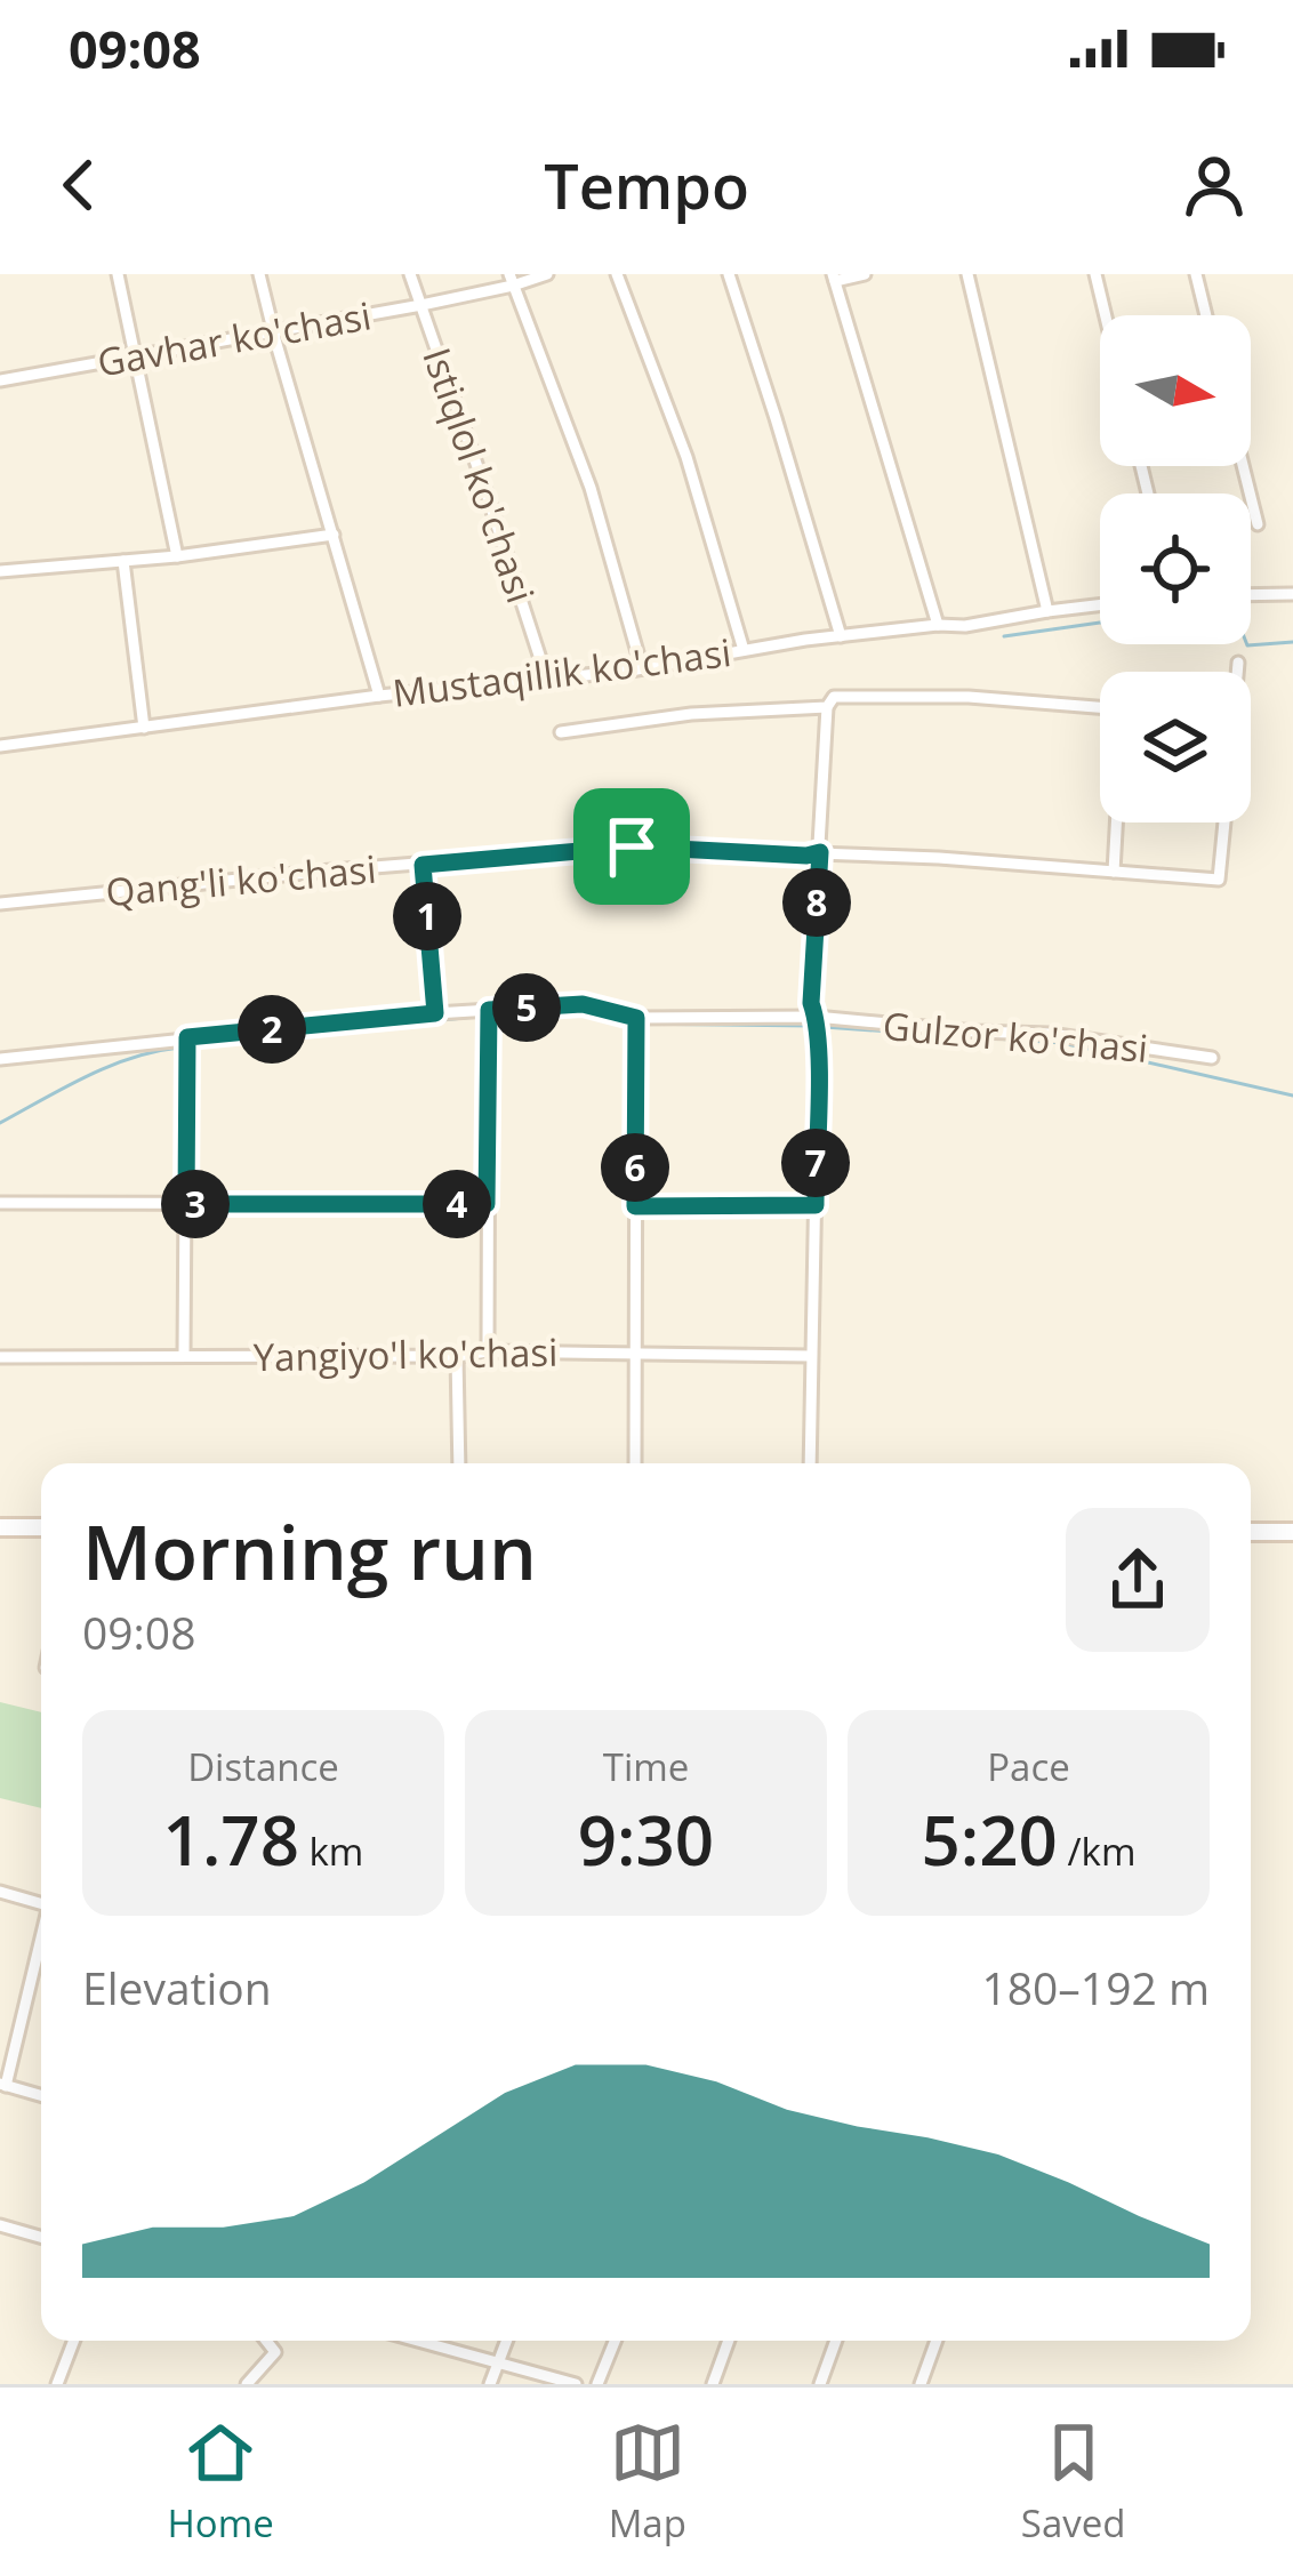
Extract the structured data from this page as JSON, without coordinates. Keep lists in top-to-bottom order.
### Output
{
  "streets": {
    "street": [
      "Gavhar ko'chasi",
      "Istiqlol ko'chasi",
      "Mustaqillik ko'chasi",
      "Qang'li ko'chasi",
      "Gulzor ko'chasi",
      "Yangiyo'l ko'chasi"
    ]
  },
  "crossings": [
    ["Gavhar ko'chasi", "Istiqlol ko'chasi"],
    ["Istiqlol ko'chasi", "Mustaqillik ko'chasi"]
  ],
  "north": "right",
  "page": {
    "status": "09:08",
    "header": "Tempo",
    "pins": [
      "8",
      "1",
      "5",
      "2",
      "7",
      "6",
      "3",
      "4"
    ],
    "heading": ["Morning run", "09:08"],
    "stats": [
      ["Distance", "1.78 km"],
      ["Time", "9:30"],
      ["Pace", "5:20 /km"]
    ],
    "chart": ["Elevation", "180–192 m"],
    "tabs": ["Home", "Map", "Saved"]
  }
}
